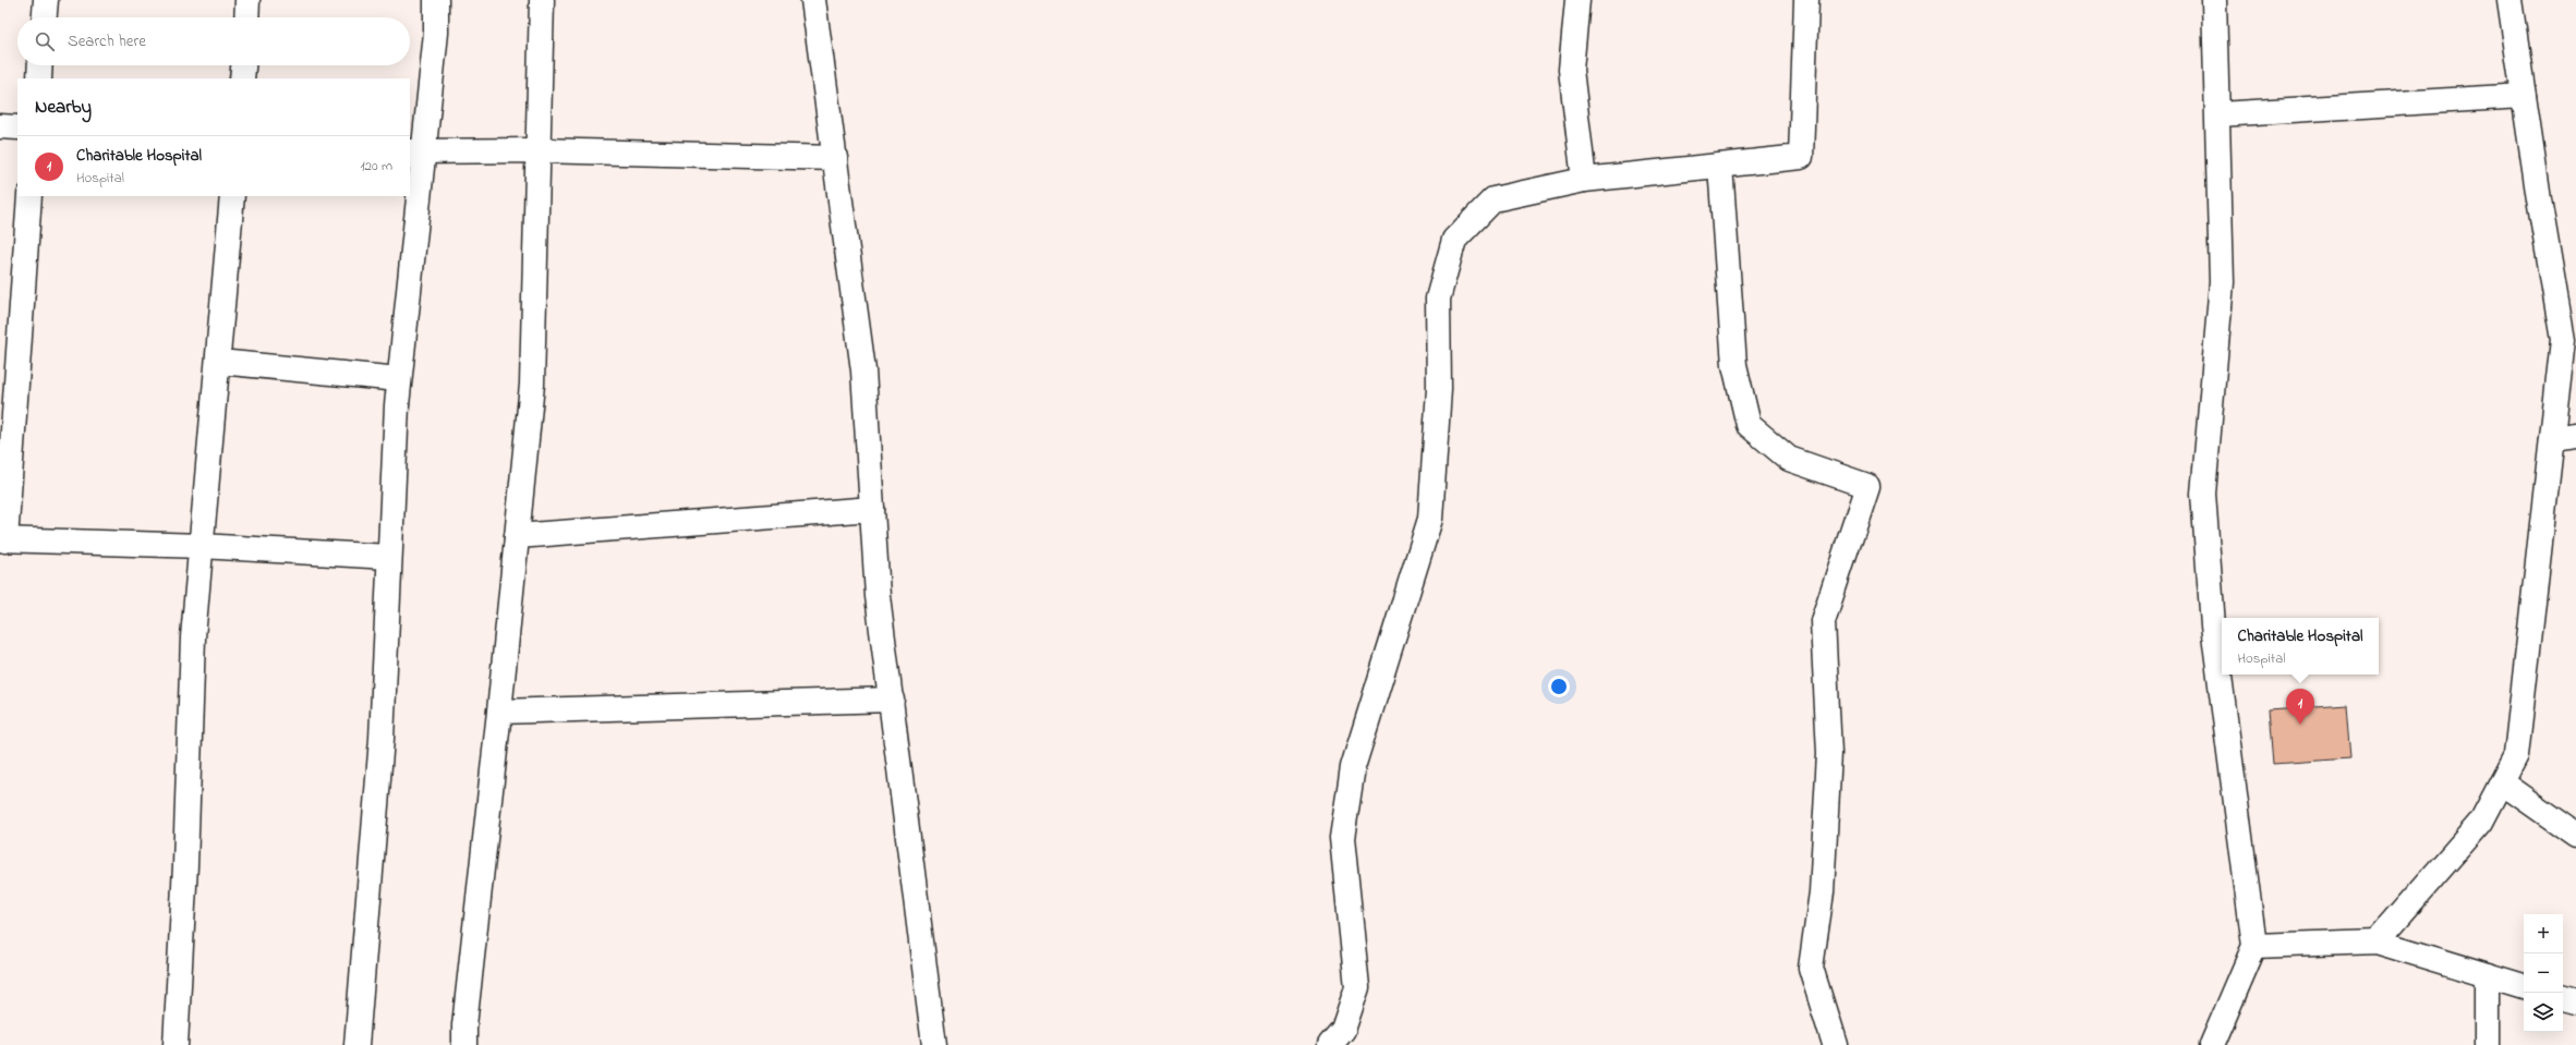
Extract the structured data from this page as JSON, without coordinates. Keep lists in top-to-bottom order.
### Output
{
  "page": {
    "search": "Search here",
    "heading": "Nearby",
    "list": [
      {
        "mark": "1",
        "name": "Charitable Hospital",
        "note": "Hospital",
        "value": "120 m"
      }
    ],
    "popup": ["Charitable Hospital", "Hospital"],
    "pins": "1",
    "map_buttons": ["+", "−"]
  }
}
